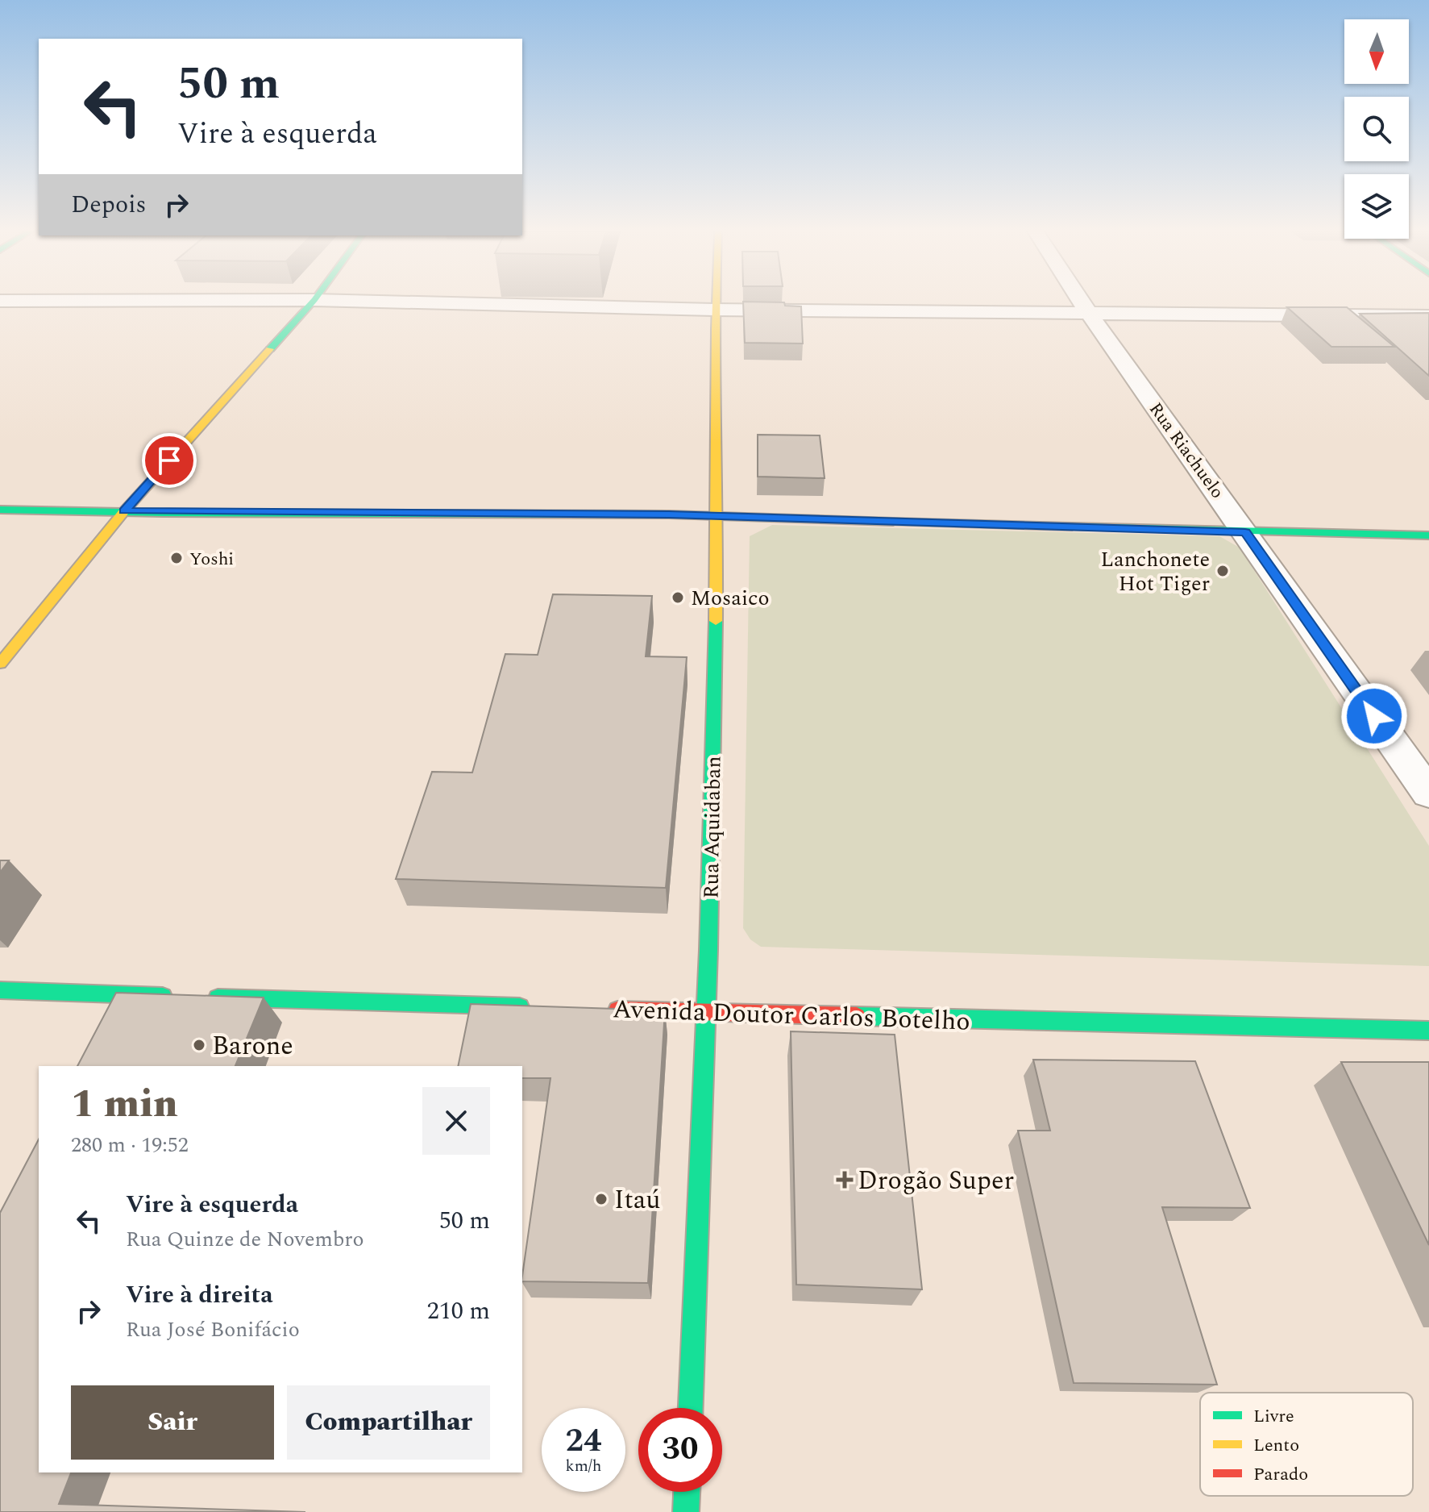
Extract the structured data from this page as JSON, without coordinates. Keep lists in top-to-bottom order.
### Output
{
  "streets": {
    "main road": ["Rua Aquidaban", "Avenida Doutor Carlos Botelho"],
    "street": ["Rua Riachuelo"]
  },
  "crossings": [
    ["Rua Aquidaban", "Avenida Doutor Carlos Botelho"]
  ],
  "places": {
    "other": [
      "Yoshi",
      "Lanchonete Hot Tiger",
      "Mosaico",
      "Barone",
      "Itaú"
    ],
    "health": ["Drogão Super"]
  },
  "legend": ["Livre", "Lento", "Parado"],
  "north": "bottom",
  "page": {
    "turn": ["50 m", "Vire à esquerda"],
    "then": "Depois",
    "heading": ["1 min", "280 m · 19:52"],
    "list": [
      {
        "name": "Vire à esquerda",
        "note": "Rua Quinze de Novembro",
        "value": "50 m"
      },
      {
        "name": "Vire à direita",
        "note": "Rua José Bonifácio",
        "value": "210 m"
      }
    ],
    "buttons": ["Sair", "Compartilhar"],
    "speed": "24 km/h",
    "limit": "30"
  }
}
